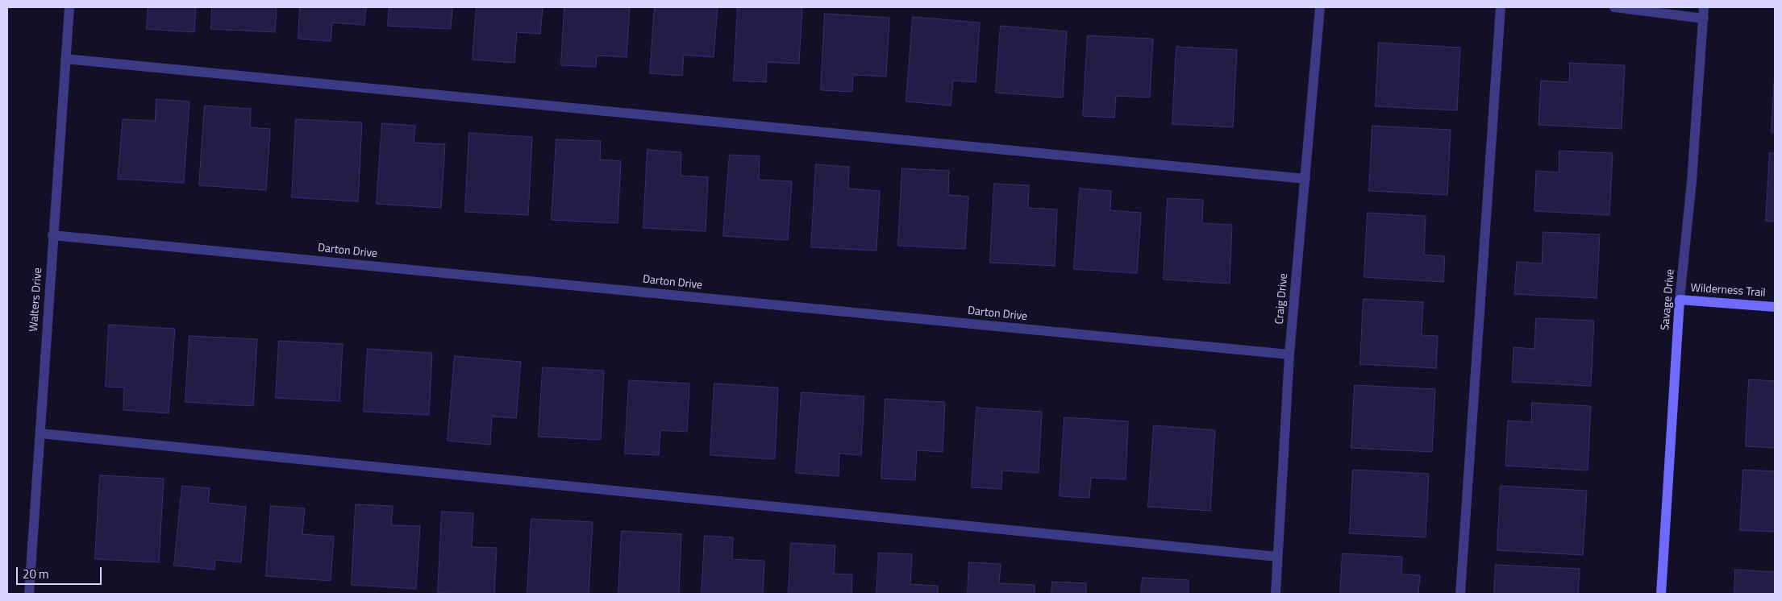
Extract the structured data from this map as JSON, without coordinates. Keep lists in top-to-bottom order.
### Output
{
  "streets": {
    "street": [
      "Darton Drive",
      "Wilderness Trail",
      "Craig Drive",
      "Walters Drive",
      "Savage Drive"
    ]
  },
  "crossings": [
    ["Darton Drive", "Craig Drive"],
    ["Darton Drive", "Walters Drive"],
    ["Wilderness Trail", "Savage Drive"]
  ],
  "scale_bar": "20 m"
}
